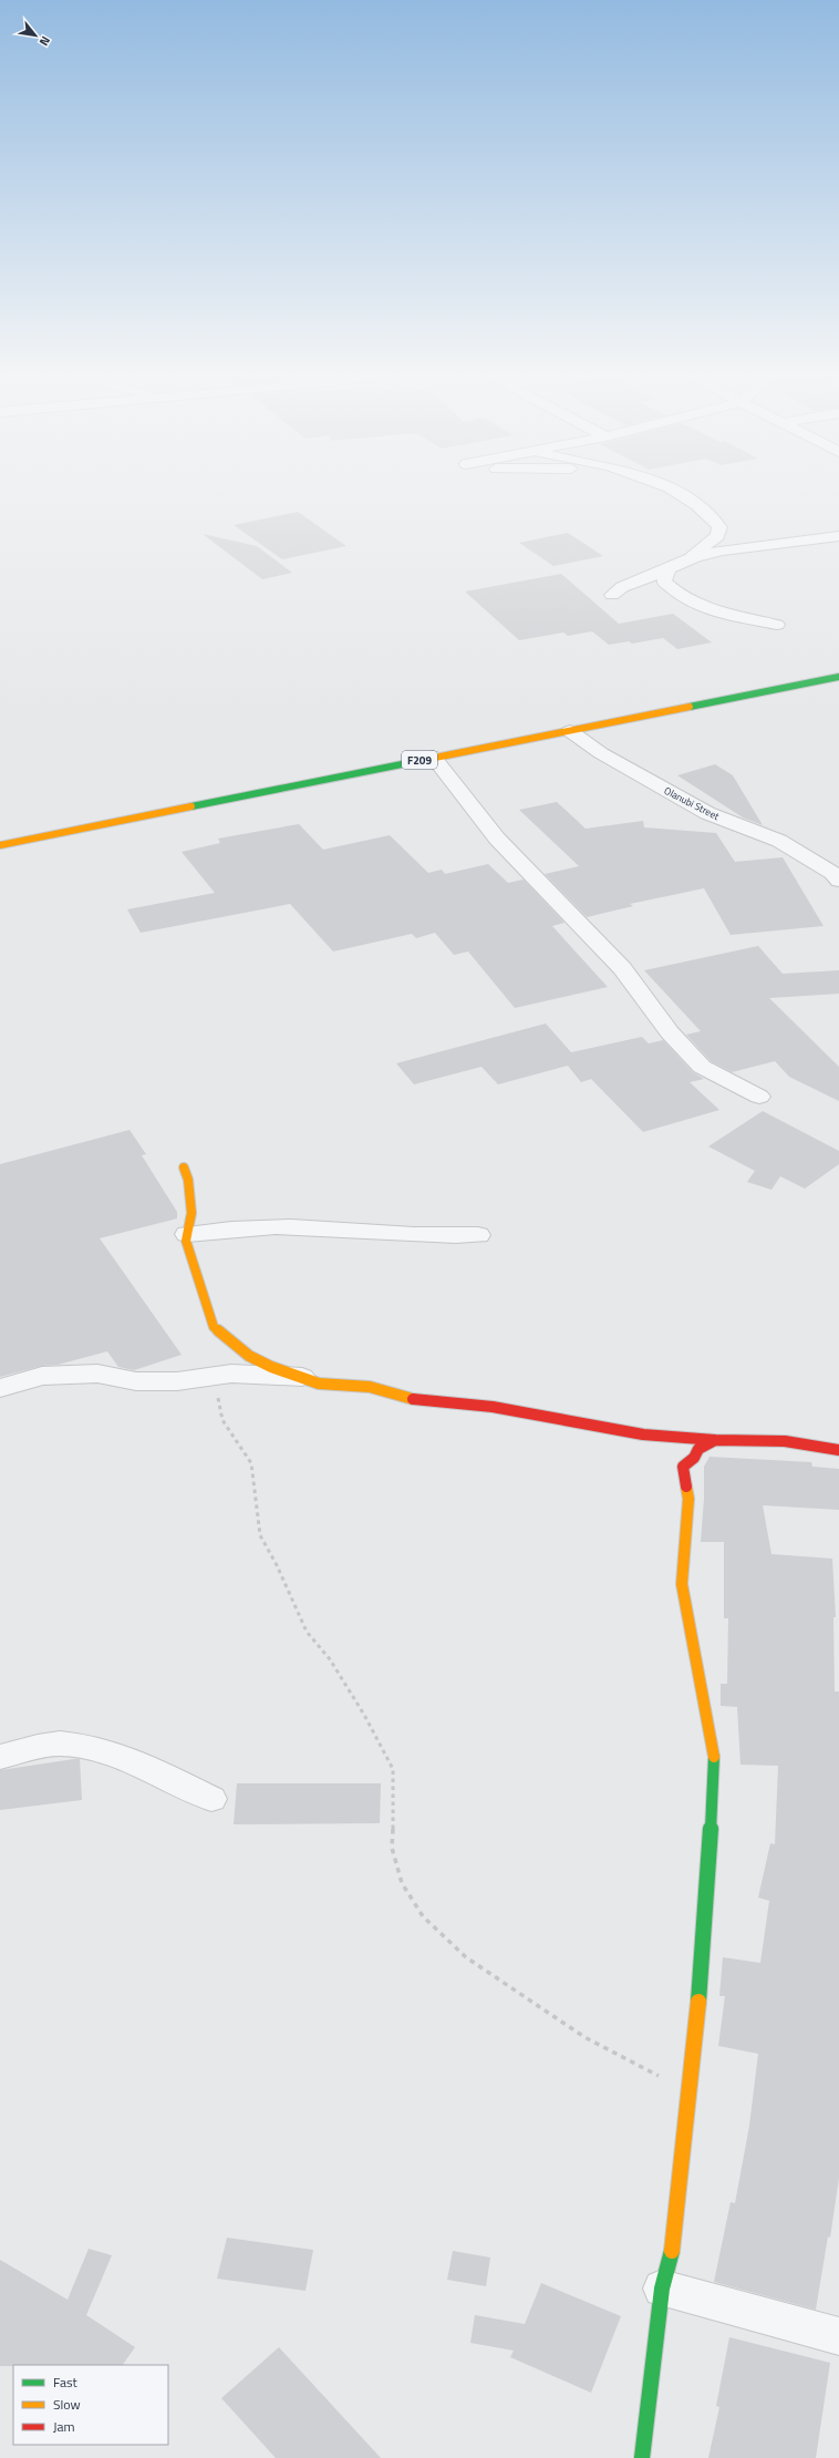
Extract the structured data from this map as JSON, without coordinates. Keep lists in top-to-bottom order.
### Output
{
  "streets": {
    "street": ["F209", "Olanubi Street"]
  },
  "crossings": [
    ["F209", "Olanubi Street"]
  ],
  "legend": ["Fast", "Slow", "Jam"],
  "north": "bottom right"
}
